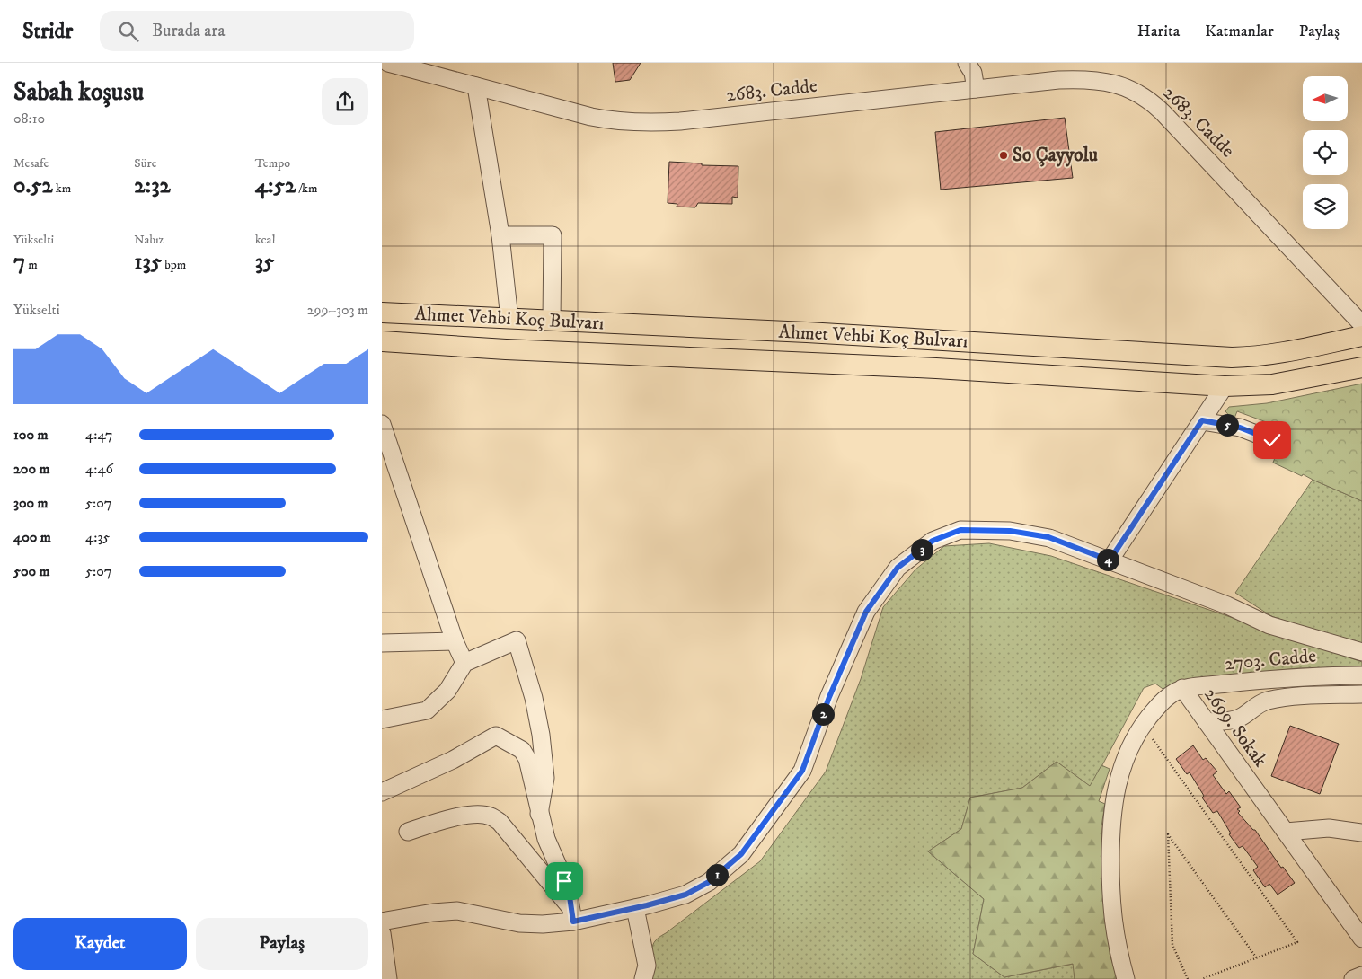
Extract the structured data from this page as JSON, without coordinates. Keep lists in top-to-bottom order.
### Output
{
  "streets": {
    "main road": ["Ahmet Vehbi Koç Bulvarı"],
    "street": ["2683. Cadde", "2703. Cadde", "2699. Sokak"]
  },
  "crossings": [
    ["2703. Cadde", "2699. Sokak"]
  ],
  "places": ["So Çayyolu"],
  "north": "left",
  "page": {
    "header": "Stridr",
    "search": "Burada ara",
    "nav": ["Harita", "Katmanlar", "Paylaş"],
    "heading": ["Sabah koşusu", "08:10"],
    "stats": [
      ["Mesafe", "0.52 km"],
      ["Süre", "2:32"],
      ["Tempo", "4:52 /km"],
      ["Yükselti", "7 m"],
      ["Nabız", "135 bpm"],
      ["kcal", "35"]
    ],
    "chart": ["Yükselti", "299–303 m"],
    "pins": [
      "5",
      "3",
      "4",
      "2",
      "1"
    ],
    "list": [
      {
        "name": "100 m",
        "note": "4:47"
      },
      {
        "name": "200 m",
        "note": "4:46"
      },
      {
        "name": "300 m",
        "note": "5:07"
      },
      {
        "name": "400 m",
        "note": "4:35"
      },
      {
        "name": "500 m",
        "note": "5:07"
      }
    ],
    "buttons": ["Kaydet", "Paylaş"]
  }
}
